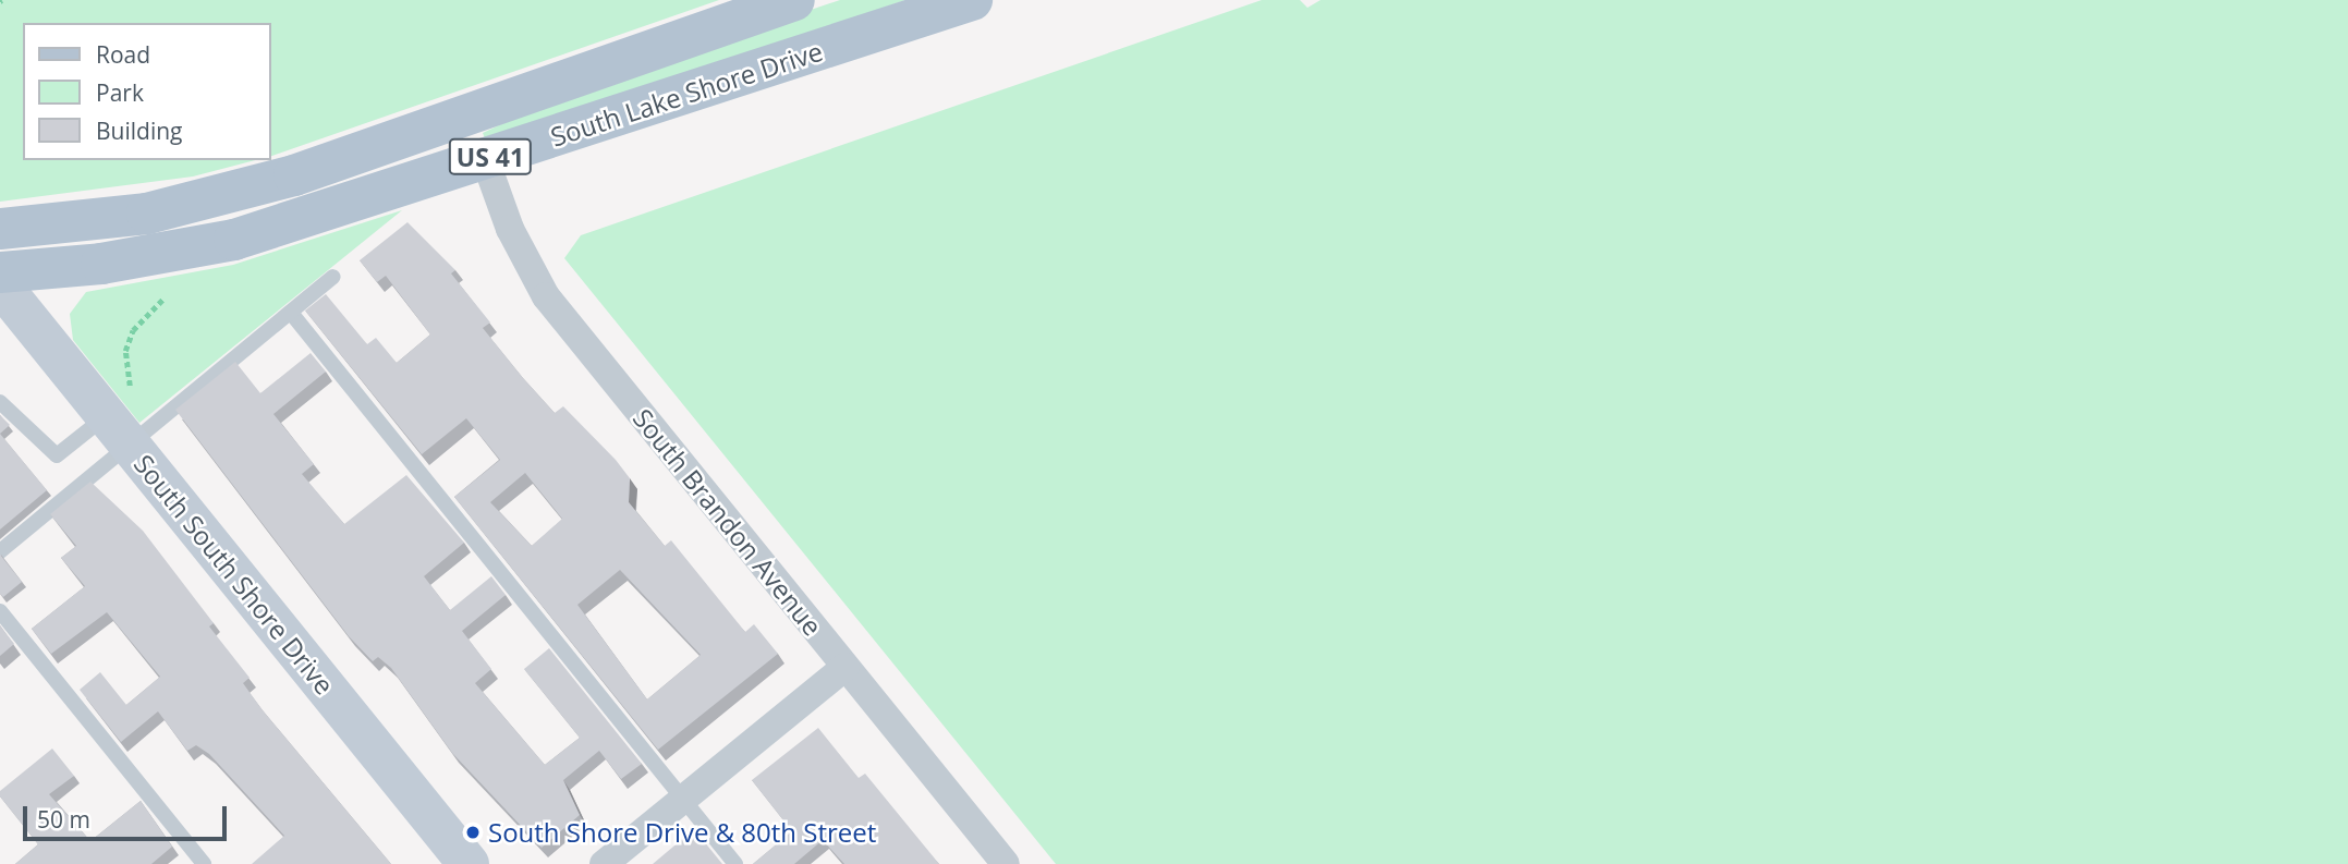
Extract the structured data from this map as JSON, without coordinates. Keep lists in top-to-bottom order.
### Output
{
  "streets": {
    "main road": ["South Lake Shore Drive", "US 41"],
    "street": ["South Brandon Avenue", "South South Shore Drive"]
  },
  "crossings": [
    ["South Lake Shore Drive", "South Brandon Avenue"]
  ],
  "places": ["South Shore Drive & 80th Street"],
  "legend": ["Road", "Park", "Building"],
  "scale_bar": "50 m"
}
